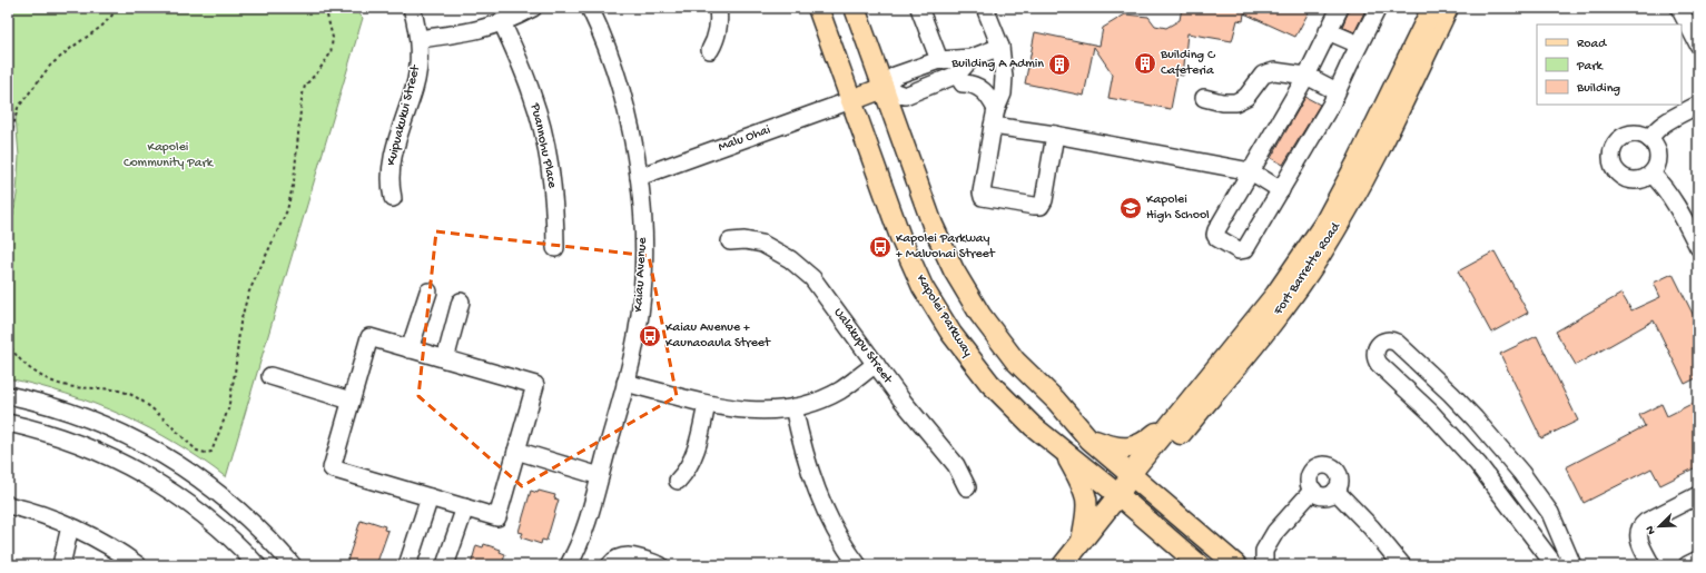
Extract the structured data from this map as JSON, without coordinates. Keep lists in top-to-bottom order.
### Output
{
  "streets": {
    "main road": ["Fort Barrette Road", "Kapolei Parkway"],
    "street": [
      "Kuipuakukui Street",
      "Malu Ohai",
      "Puannohu Place",
      "Kaiau Avenue",
      "Ualakupu Street"
    ]
  },
  "crossings": [
    ["Malu Ohai", "Kaiau Avenue"],
    ["Malu Ohai", "Kapolei Parkway"],
    ["Fort Barrette Road", "Kapolei Parkway"]
  ],
  "parks": ["Kapolei Community Park"],
  "places": {
    "building": ["Building C Cafeteria", "Building A Admin"],
    "school or university": ["Kapolei High School"],
    "bus stop": ["Kapolei Parkway + Maluohai Street", "Kaiau Avenue + Kaunaoaula Street"]
  },
  "legend": ["Road", "Park", "Building"],
  "north": "bottom left"
}
